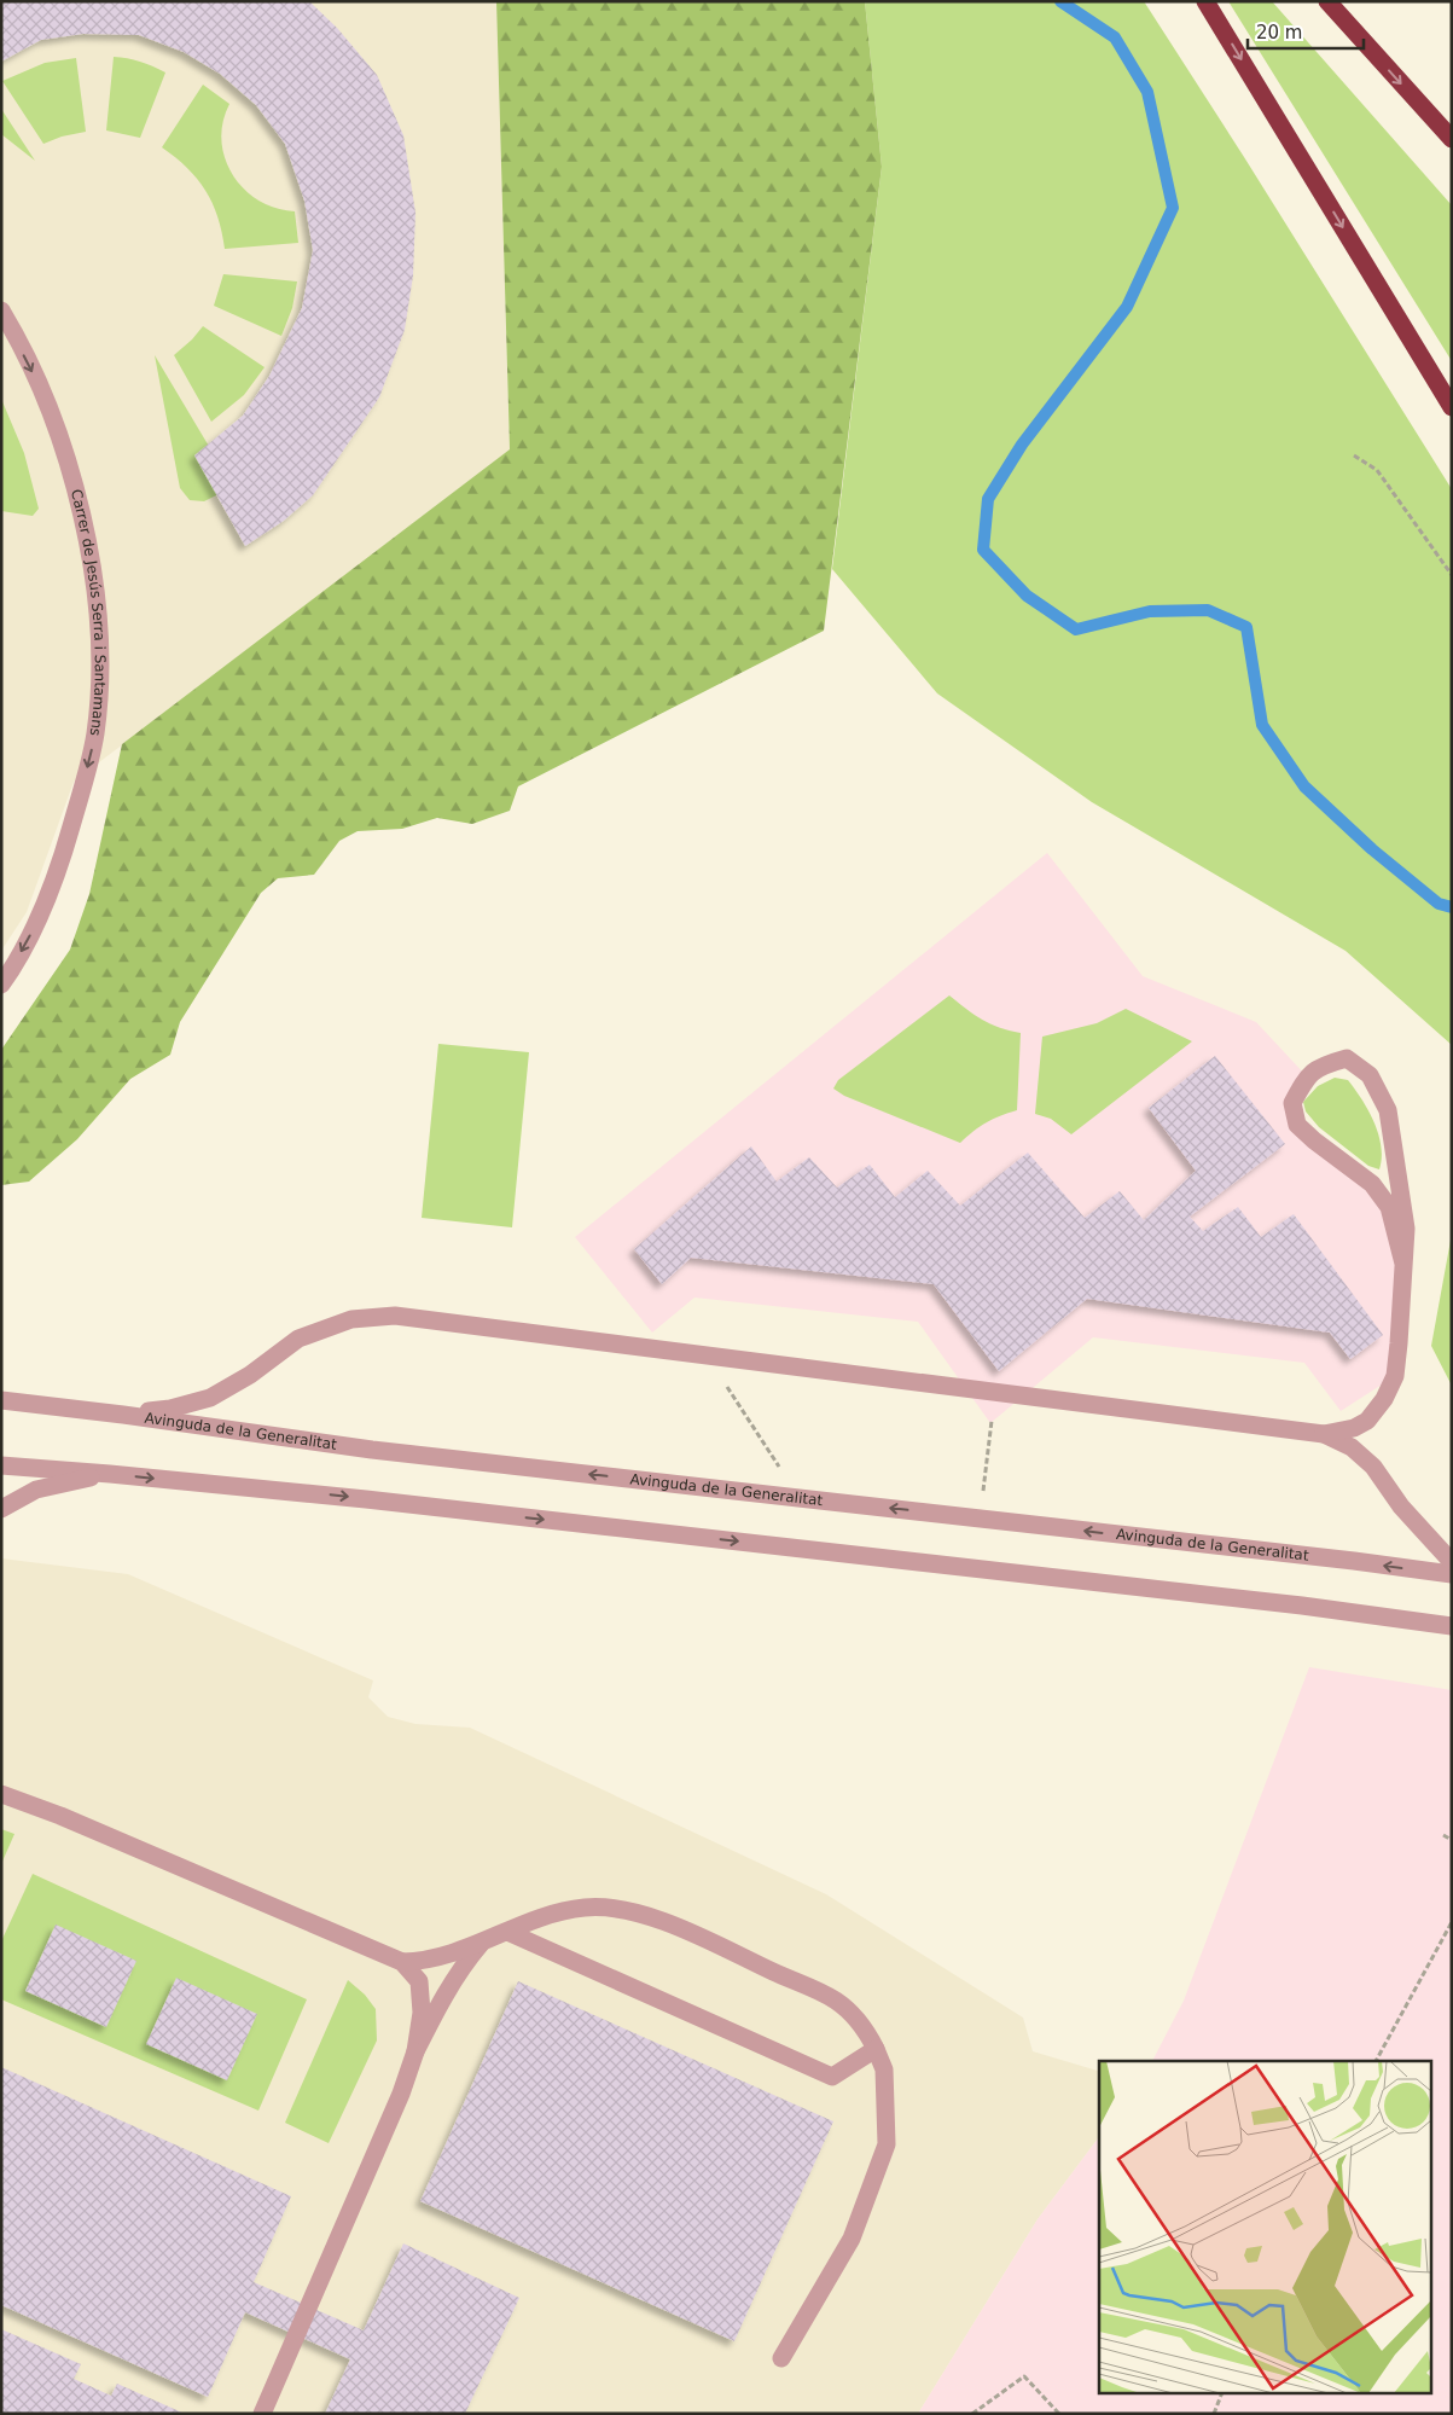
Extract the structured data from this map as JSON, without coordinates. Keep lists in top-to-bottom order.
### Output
{
  "streets": {
    "street": ["Carrer de Jesús Serra i Santamans", "Avinguda de la Generalitat"]
  },
  "one_way": ["Carrer de Jesús Serra i Santamans"],
  "scale_bar": "20 m"
}
